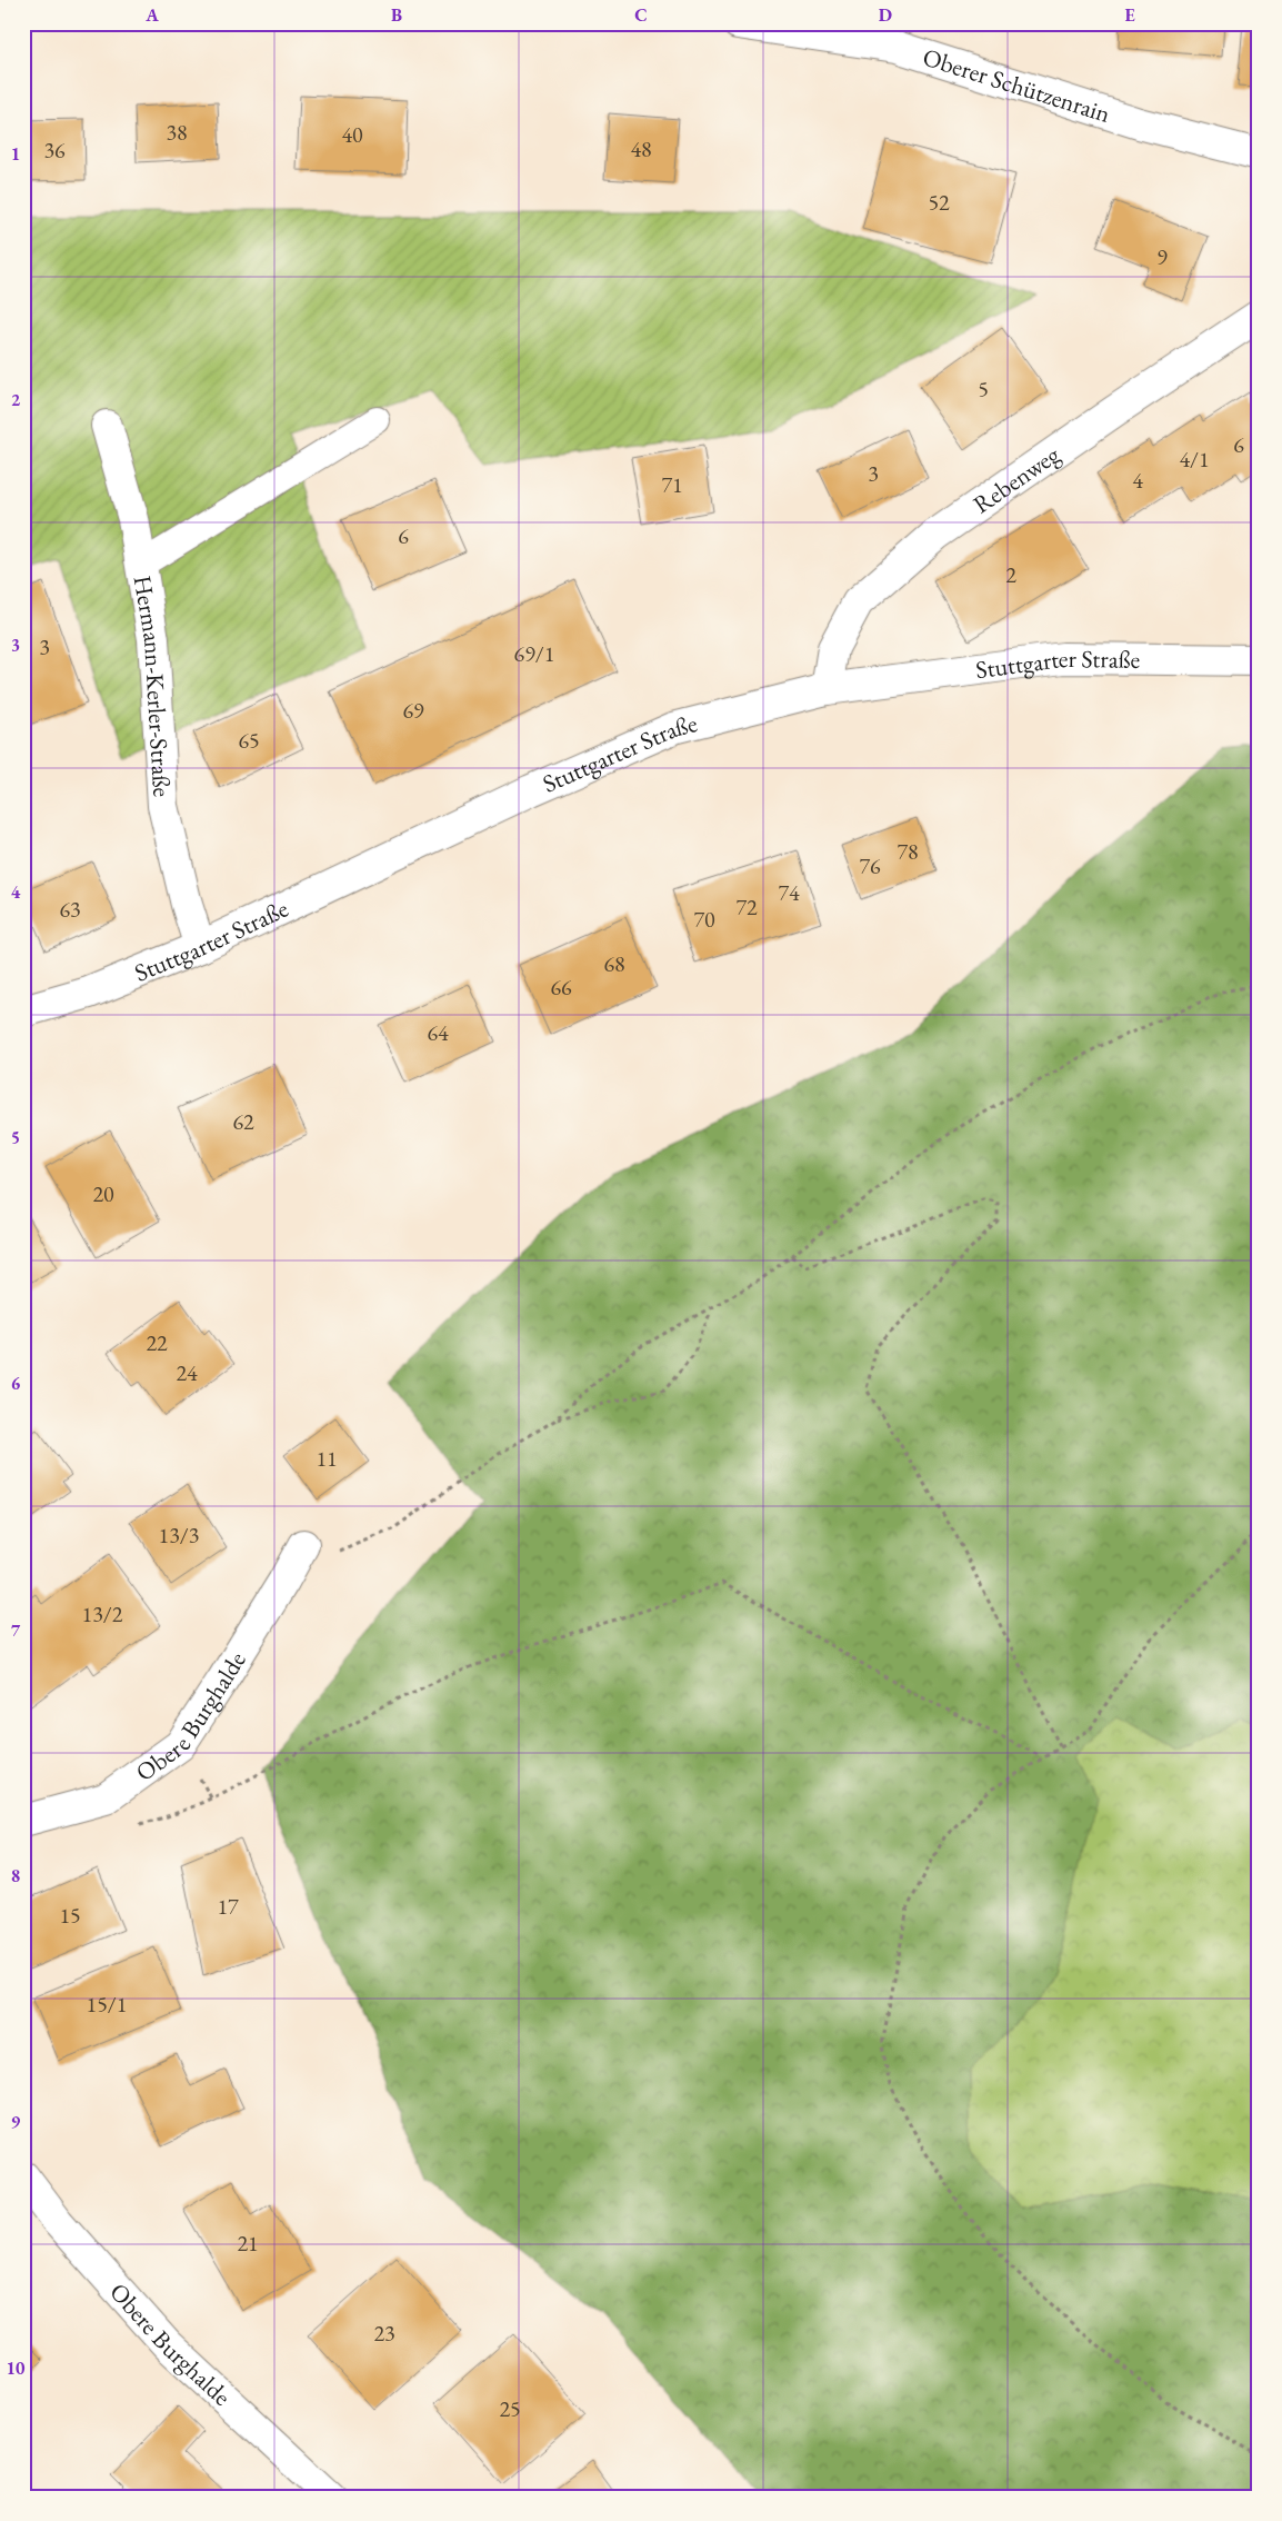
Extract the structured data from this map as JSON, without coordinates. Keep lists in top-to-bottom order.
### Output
{
  "streets": {
    "street": [
      "Oberer Schützenrain",
      "Rebenweg",
      "Stuttgarter Straße",
      "Hermann-Kerler-Straße",
      "Obere Burghalde"
    ]
  },
  "crossings": [
    ["Rebenweg", "Stuttgarter Straße"],
    ["Stuttgarter Straße", "Hermann-Kerler-Straße"]
  ],
  "house_numbers": [
    "38",
    "40",
    "48",
    "36",
    "52",
    "9",
    "5",
    "6",
    "4/1",
    "3",
    "4",
    "71",
    "6",
    "2",
    "3",
    "69/1",
    "69",
    "65",
    "78",
    "76",
    "74",
    "72",
    "63",
    "70",
    "68",
    "66",
    "64",
    "62",
    "20",
    "22",
    "24",
    "11",
    "13/3",
    "13/2",
    "17",
    "15",
    "15/1",
    "21",
    "23",
    "25"
  ],
  "grid": {
    "columns": [
      "A",
      "B",
      "C",
      "D",
      "E"
    ],
    "rows": [
      "1",
      "2",
      "3",
      "4",
      "5",
      "6",
      "7",
      "8",
      "9",
      "10"
    ]
  }
}
